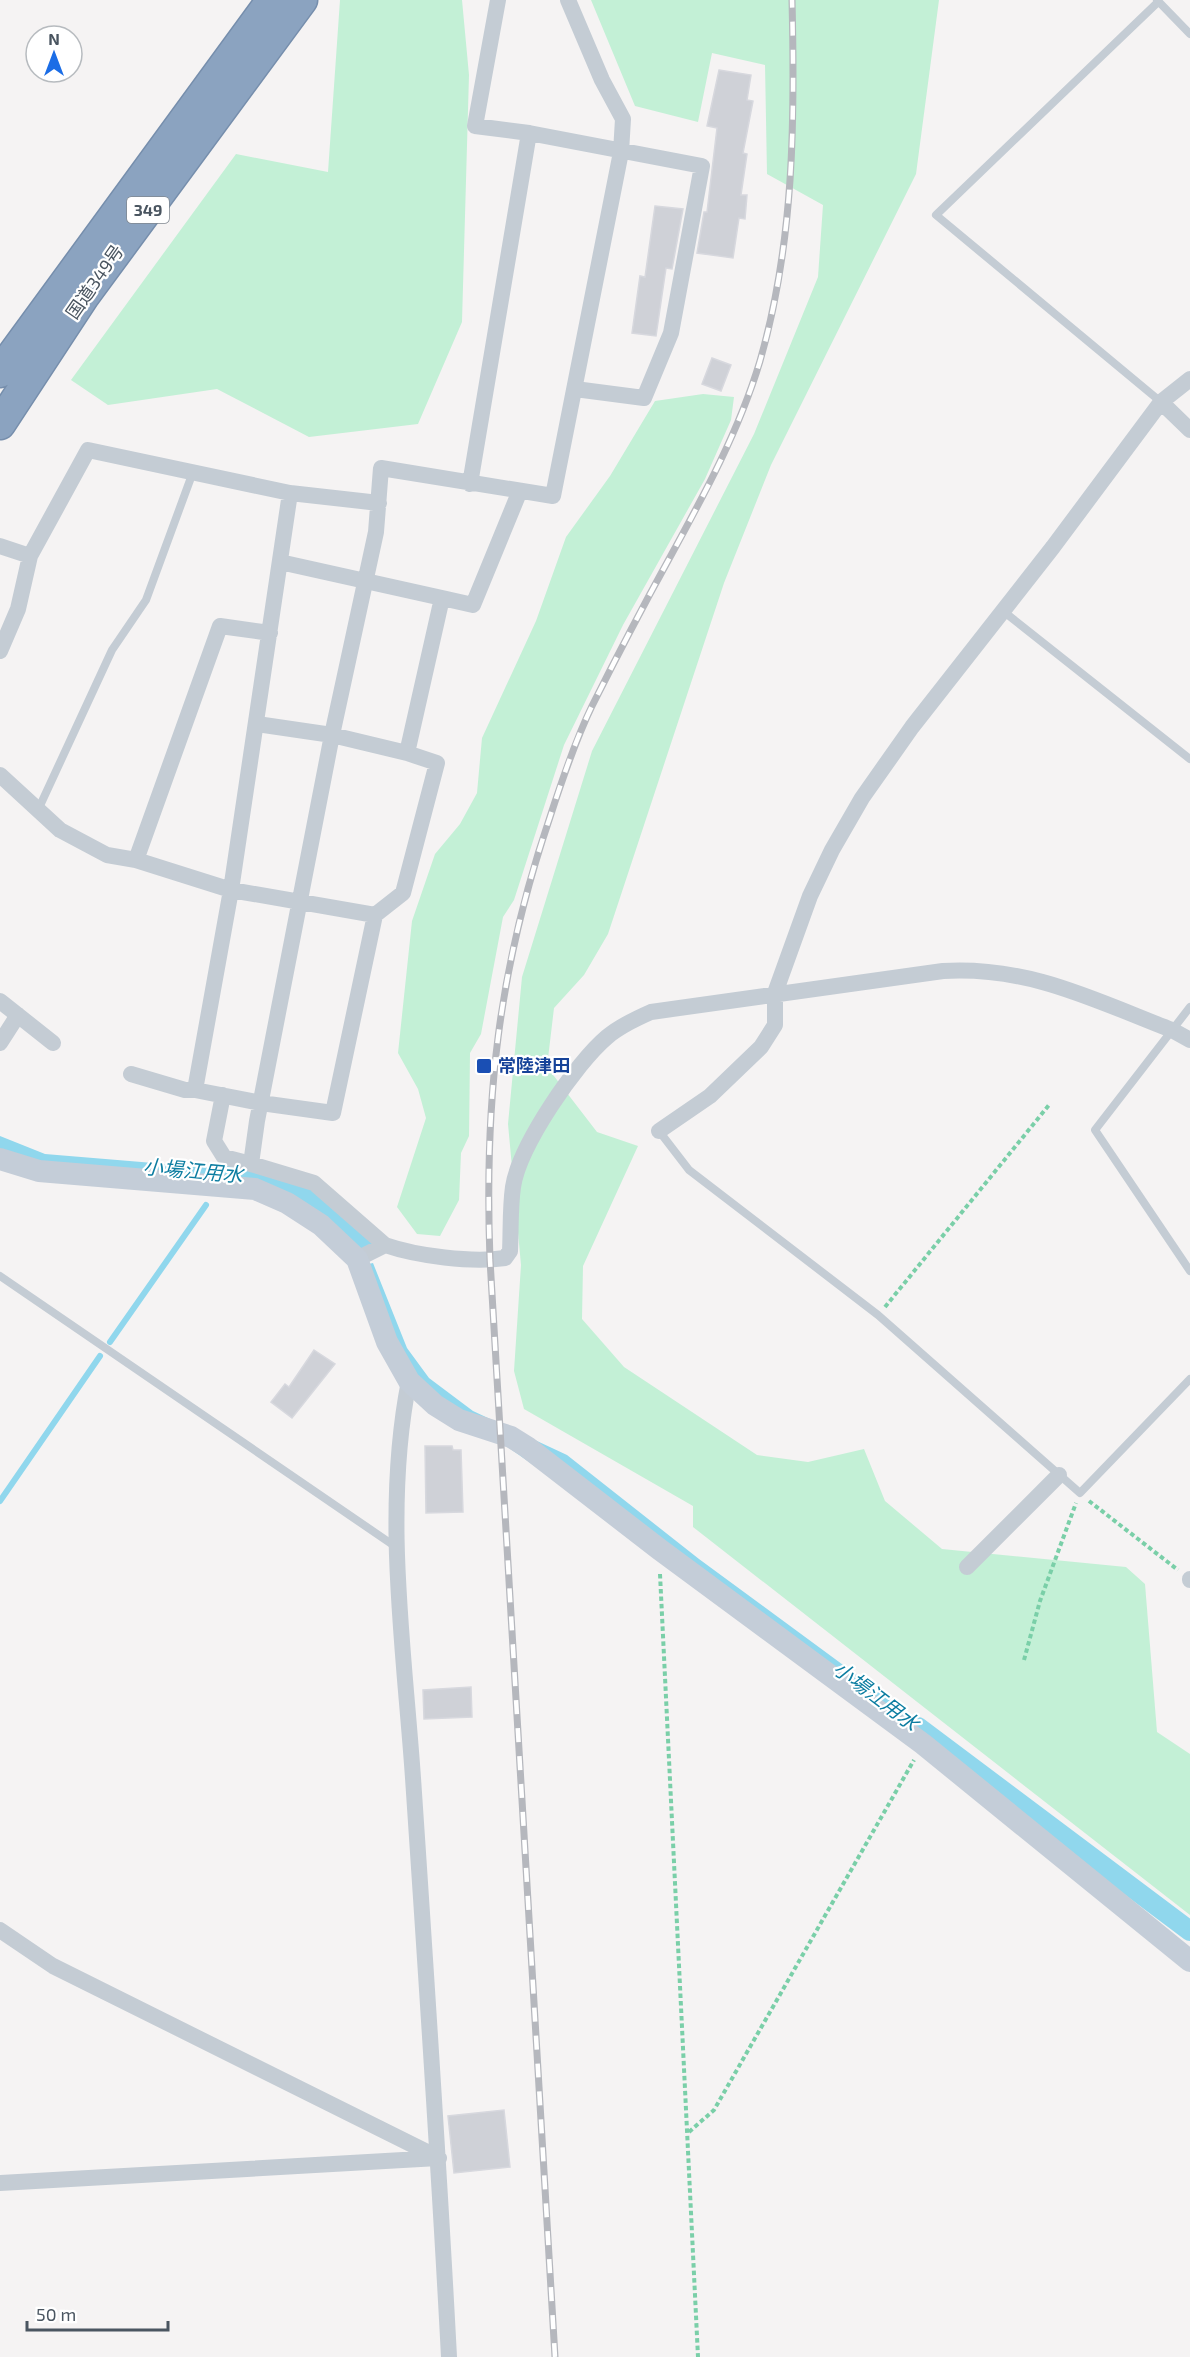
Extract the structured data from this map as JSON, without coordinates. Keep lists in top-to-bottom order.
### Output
{
  "streets": {
    "highway": ["349", "国道349号"]
  },
  "water": ["小場江用水"],
  "places": {
    "transit": ["常陸津田"]
  },
  "scale_bar": "50 m",
  "north": "top"
}
